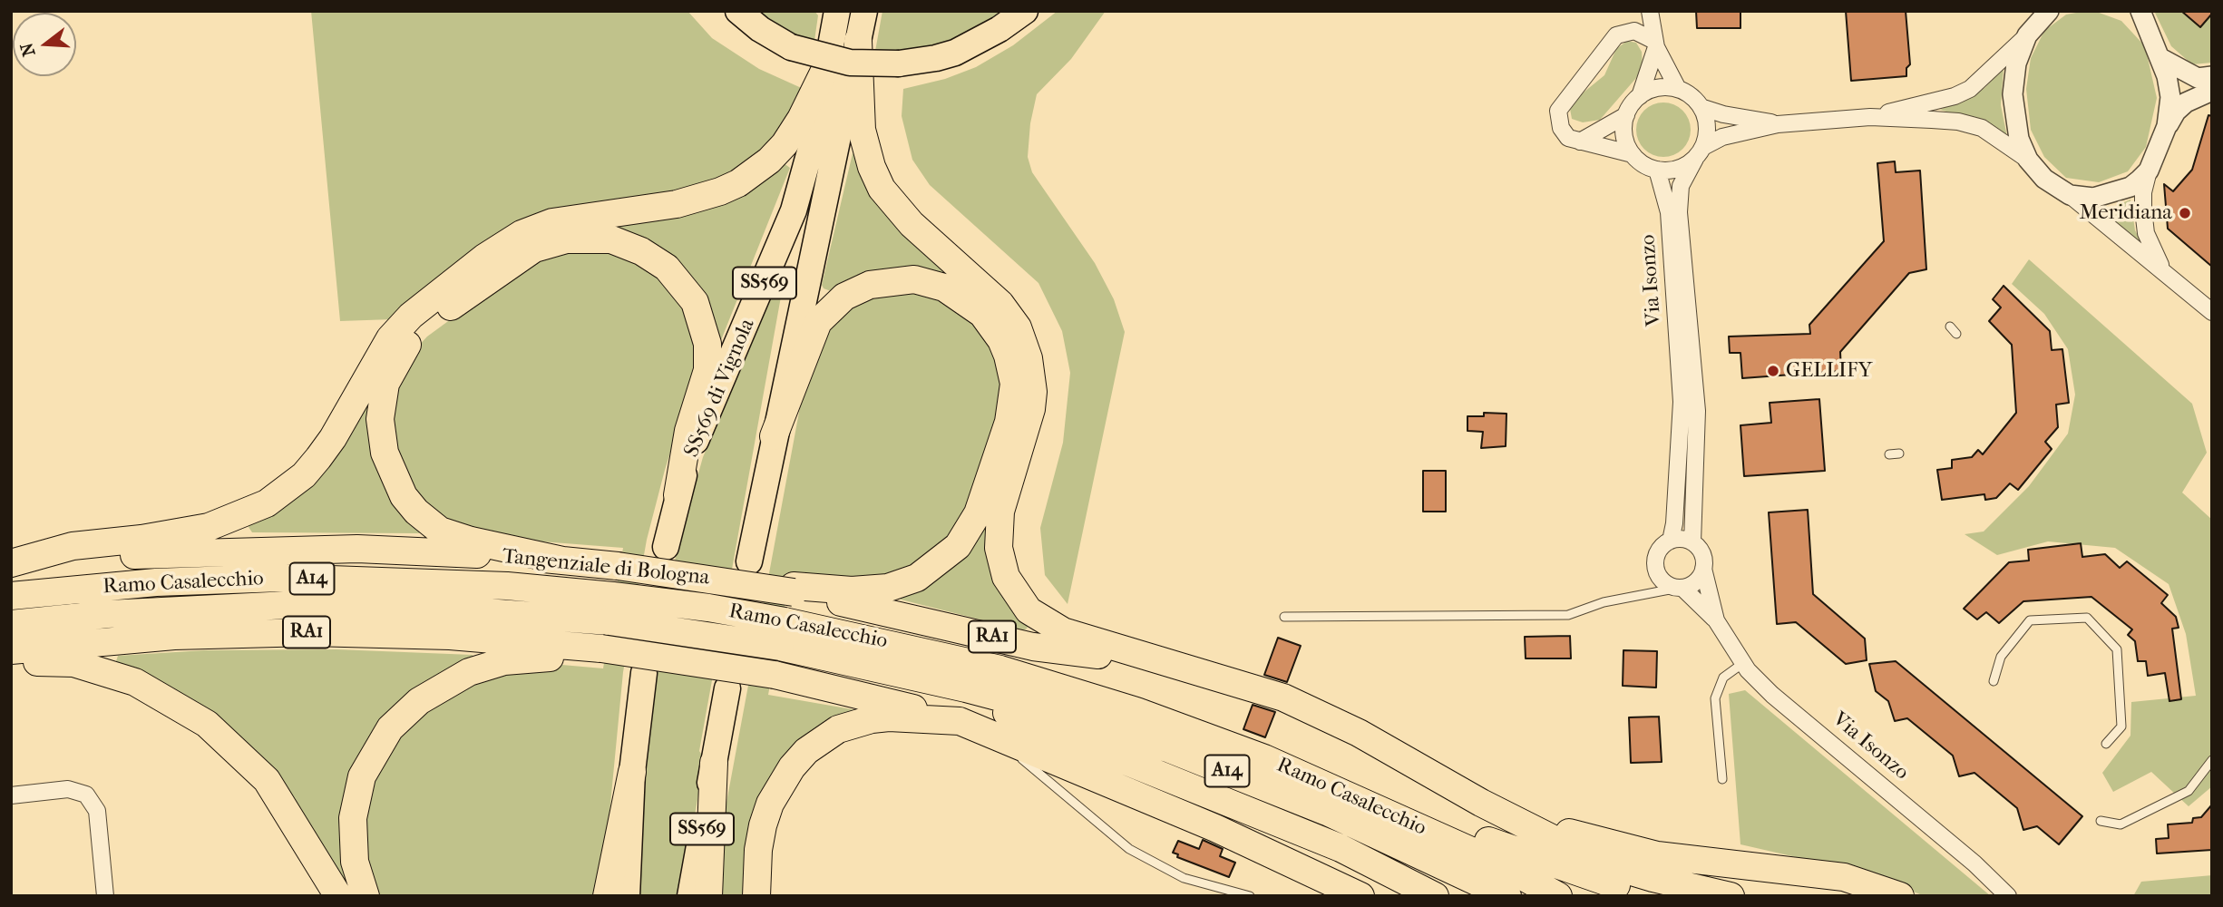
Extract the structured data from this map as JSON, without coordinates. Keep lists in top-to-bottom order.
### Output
{
  "streets": {
    "highway": [
      "SS569",
      "SS569 di Vignola",
      "Tangenziale di Bologna",
      "A14",
      "Ramo Casalecchio",
      "RA1"
    ],
    "street": ["Via Isonzo"]
  },
  "crossings": [
    ["SS569", "Tangenziale di Bologna"],
    ["Tangenziale di Bologna", "RA1"]
  ],
  "places": ["Meridiana", "GELLIFY"],
  "north": "left"
}
